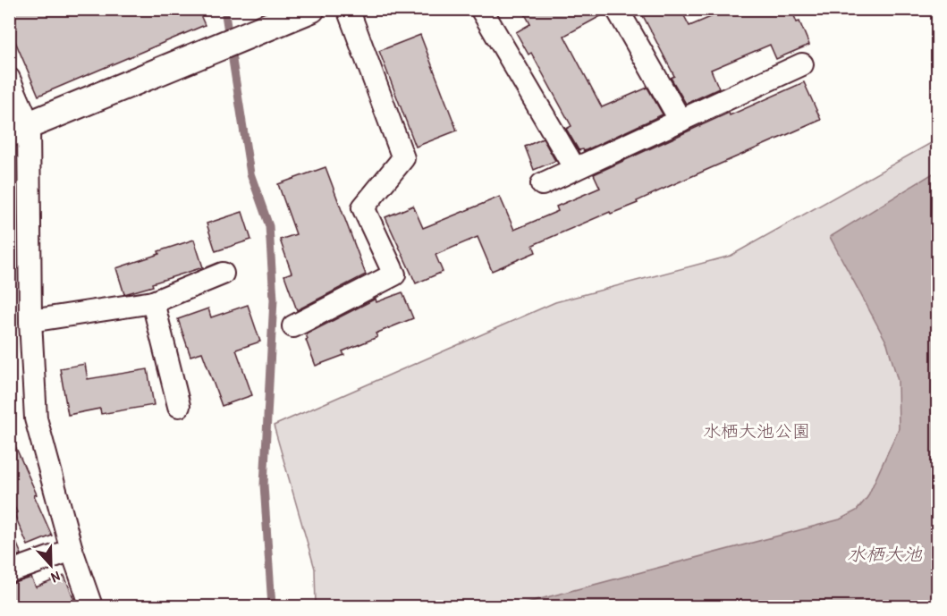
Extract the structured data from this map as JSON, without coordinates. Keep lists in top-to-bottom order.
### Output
{
  "water": ["水栖大池"],
  "parks": ["水栖大池公園"],
  "north": "bottom"
}
